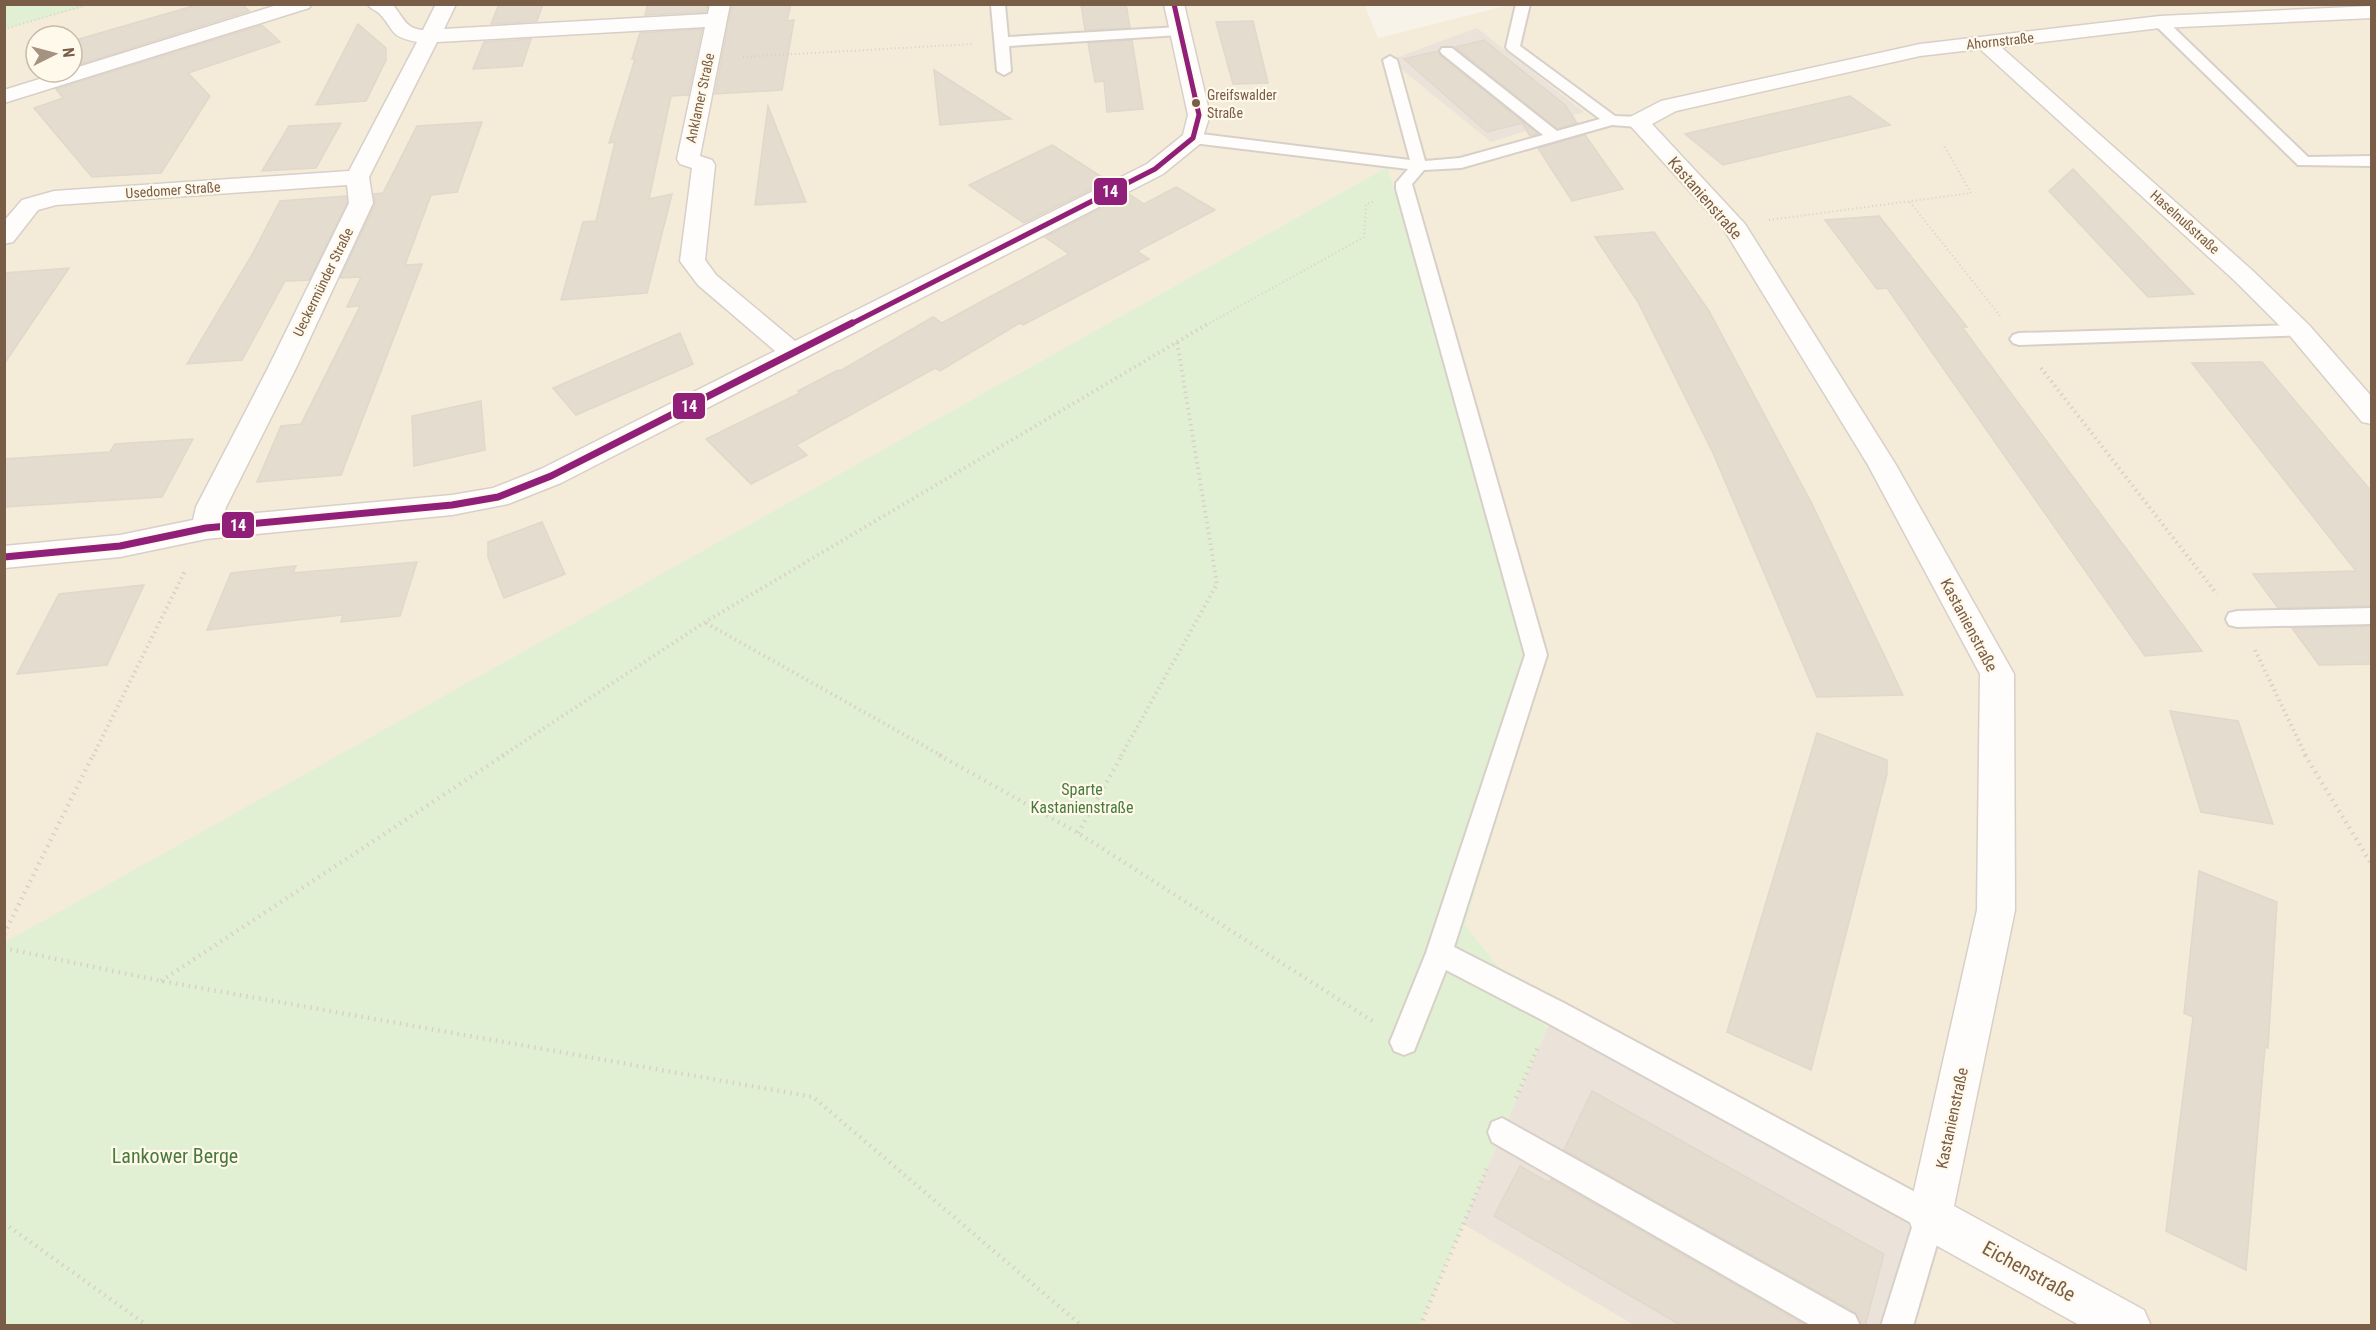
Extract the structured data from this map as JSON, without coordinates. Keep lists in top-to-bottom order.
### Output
{
  "streets": {
    "street": [
      "Ahornstraße",
      "Anklamer Straße",
      "Usedomer Straße",
      "Kastanienstraße",
      "Haselnußstraße",
      "Ueckermünder Straße",
      "Eichenstraße"
    ]
  },
  "crossings": [
    ["Ahornstraße", "Kastanienstraße"],
    ["Ahornstraße", "Haselnußstraße"],
    ["Usedomer Straße", "Ueckermünder Straße"],
    ["Kastanienstraße", "Eichenstraße"]
  ],
  "parks": ["Sparte Kastanienstraße", "Lankower Berge"],
  "places": ["Greifswalder Straße"],
  "lines": ["transit line 14"],
  "north": "right"
}
